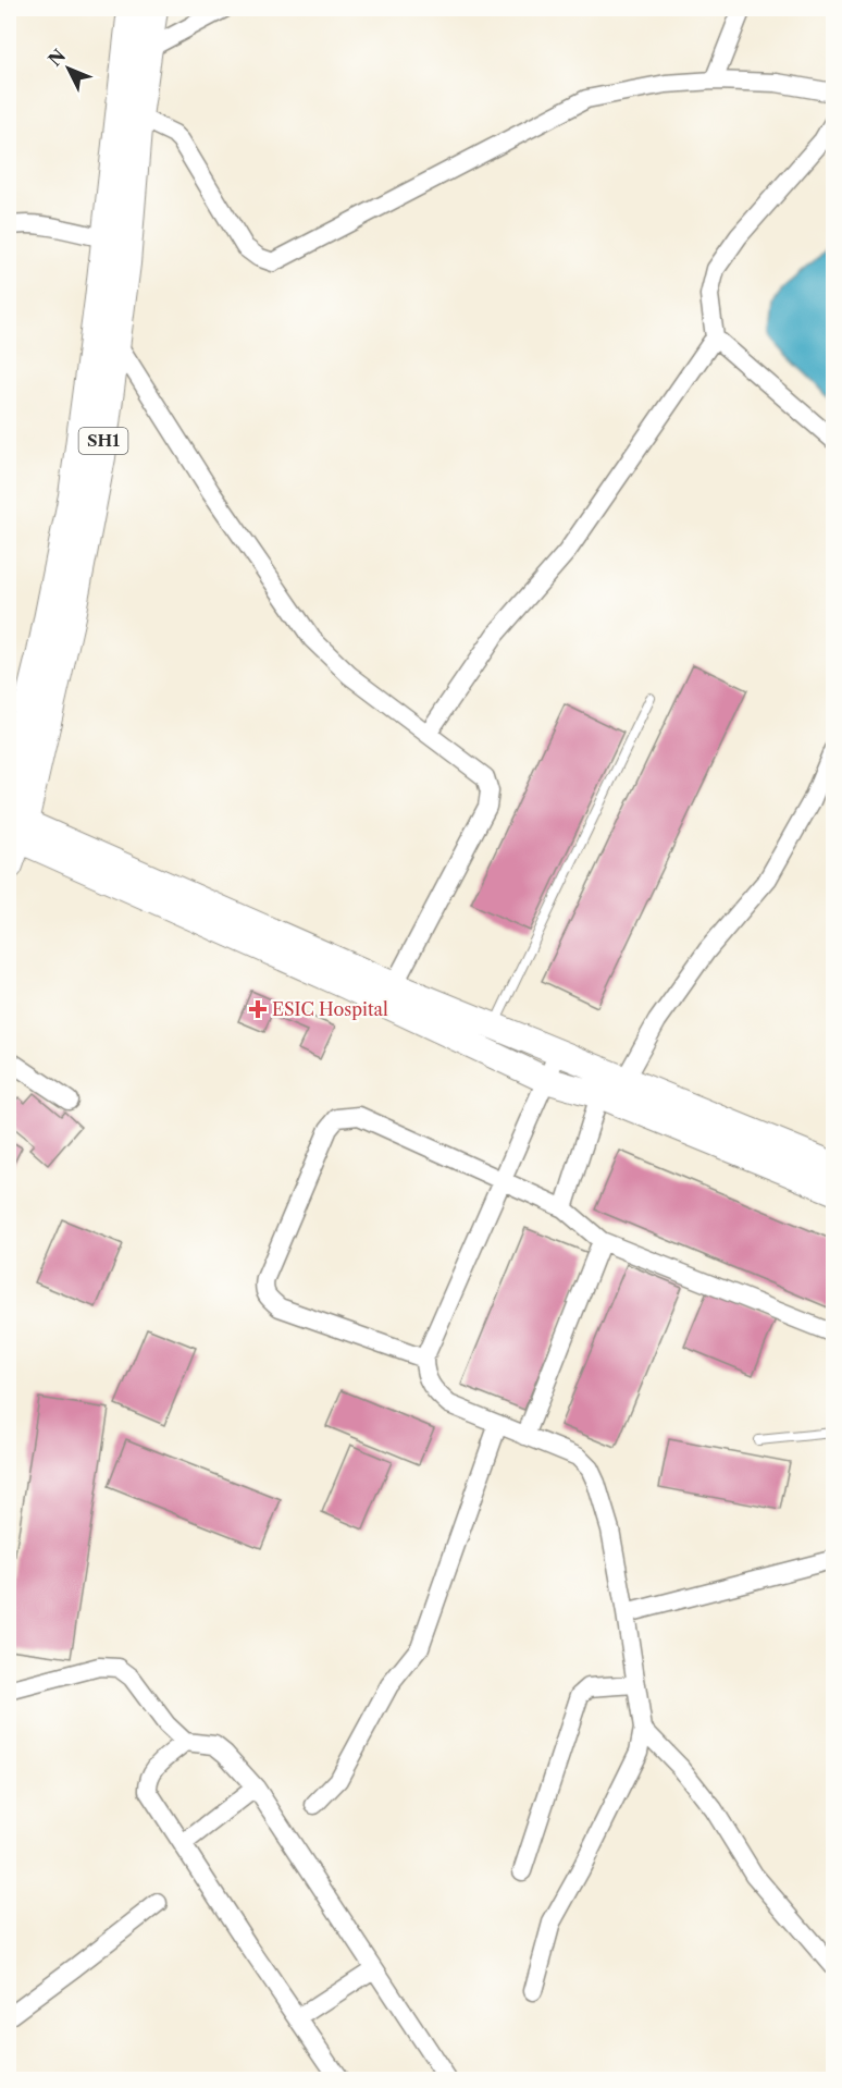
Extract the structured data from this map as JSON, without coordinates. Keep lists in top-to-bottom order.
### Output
{
  "streets": {
    "main road": ["SH1"]
  },
  "places": {
    "health": ["ESIC Hospital"]
  },
  "north": "top left"
}
